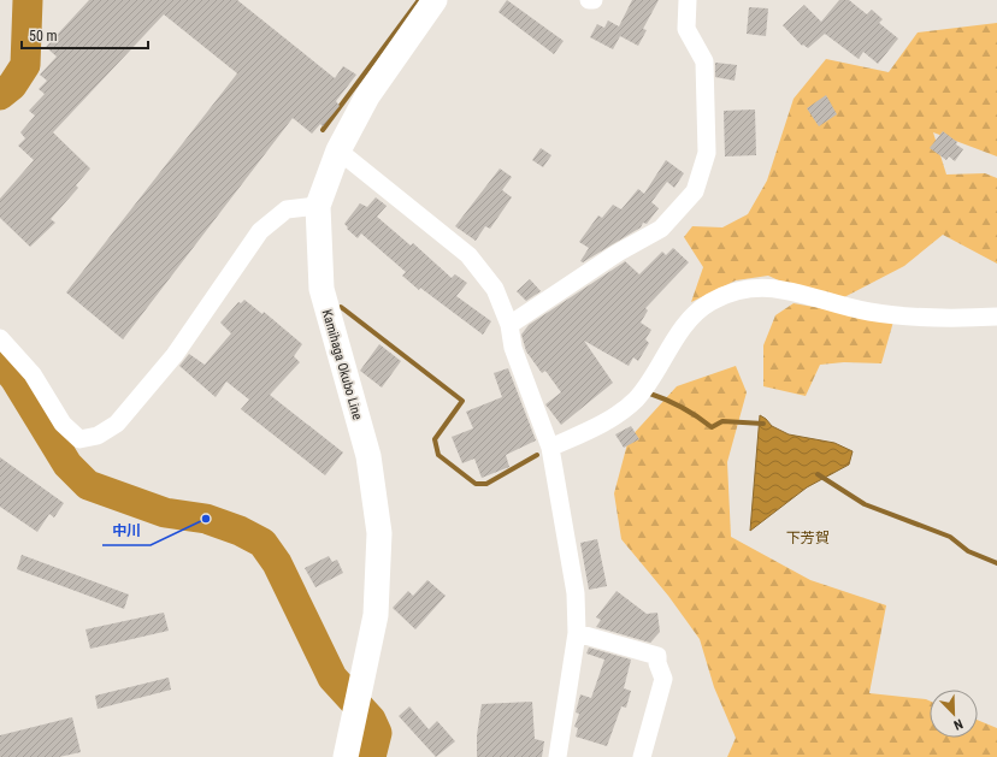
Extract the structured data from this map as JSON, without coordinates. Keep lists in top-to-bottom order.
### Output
{
  "streets": {
    "main road": ["Kamihaga Okubo Line"]
  },
  "districts": ["下芳賀"],
  "places": ["中川"],
  "scale_bar": "50 m",
  "north": "bottom right"
}
